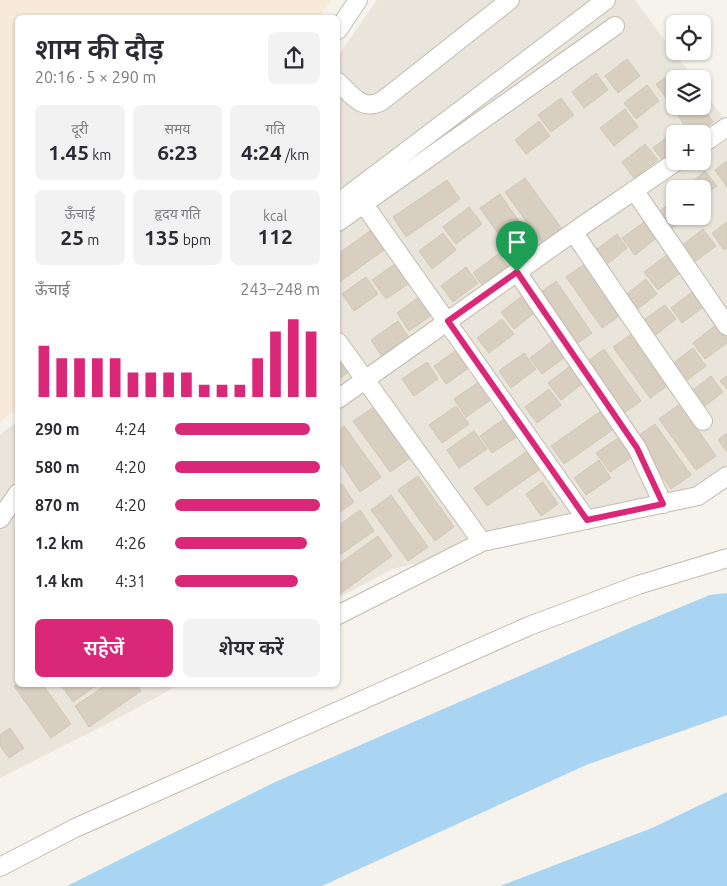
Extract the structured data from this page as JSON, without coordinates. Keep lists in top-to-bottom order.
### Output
{
  "page": {
    "map_buttons": ["+", "−"],
    "heading": ["शाम की दौड़", "20:16 · 5 × 290 m"],
    "stats": [
      ["दूरी", "1.45 km"],
      ["समय", "6:23"],
      ["गति", "4:24 /km"],
      ["ऊँचाई", "25 m"],
      ["हृदय गति", "135 bpm"],
      ["kcal", "112"]
    ],
    "chart": ["ऊँचाई", "243–248 m"],
    "list": [
      {
        "name": "290 m",
        "note": "4:24"
      },
      {
        "name": "580 m",
        "note": "4:20"
      },
      {
        "name": "870 m",
        "note": "4:20"
      },
      {
        "name": "1.2 km",
        "note": "4:26"
      },
      {
        "name": "1.4 km",
        "note": "4:31"
      }
    ],
    "buttons": ["सहेजें", "शेयर करें"]
  }
}
